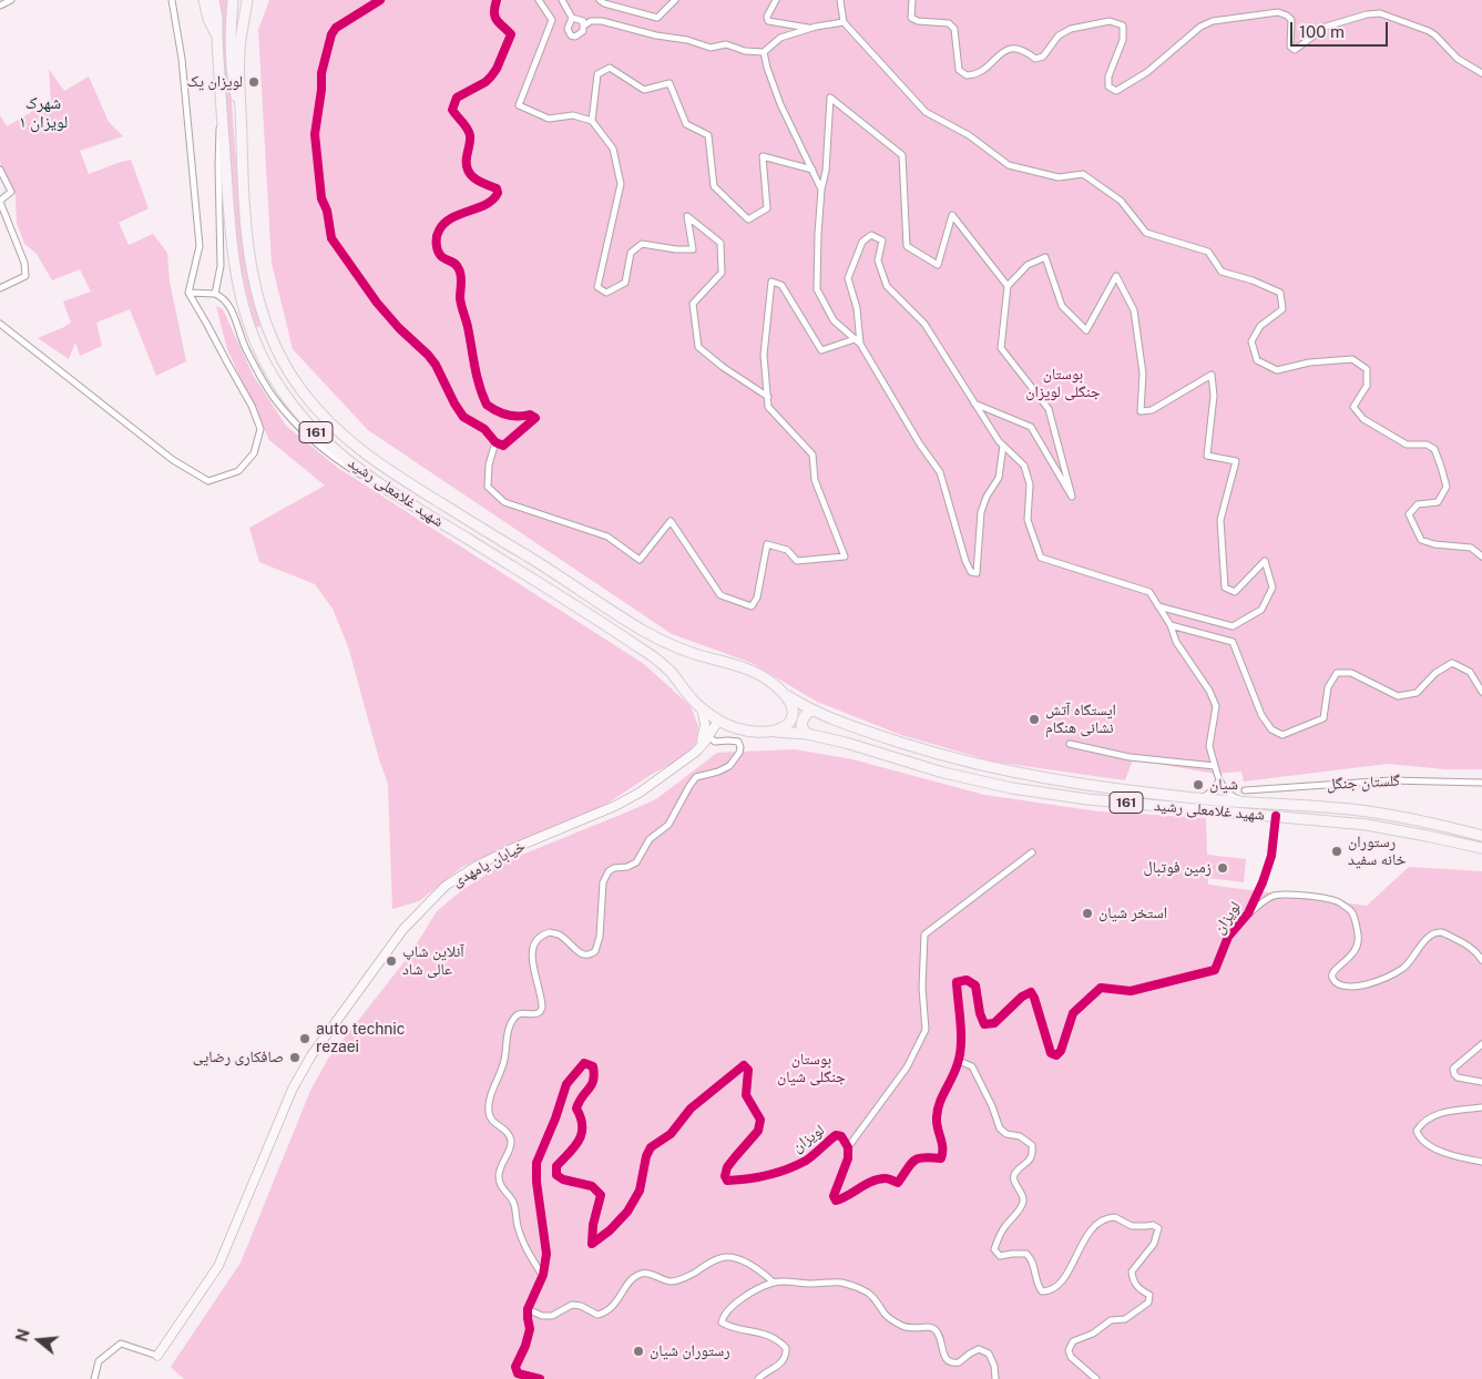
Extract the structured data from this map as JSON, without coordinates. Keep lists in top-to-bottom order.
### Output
{
  "streets": {
    "main road": ["161", "شهید غلامعلی رشید", "خیابان یامهدی"],
    "street": ["گلستان جنگل", "لویزان"]
  },
  "crossings": [
    ["شهید غلامعلی رشید", "خیابان یامهدی"],
    ["شهید غلامعلی رشید", "لویزان"]
  ],
  "districts": ["شهرک لویزان ۱"],
  "parks": ["بوستان جنگلی لویزان", "بوستان جنگلی شیان"],
  "places": [
    "لویزان یک",
    "ایستگاه آتش نشانی هنگام",
    "شیان",
    "رستوران خانه سفید",
    "زمین فوتبال",
    "استخر شیان",
    "آنلاین شاپ عالی شاد",
    "auto technic rezaei",
    "صافکاری رضایی",
    "رستوران شیان"
  ],
  "scale_bar": "100 m",
  "north": "left"
}
